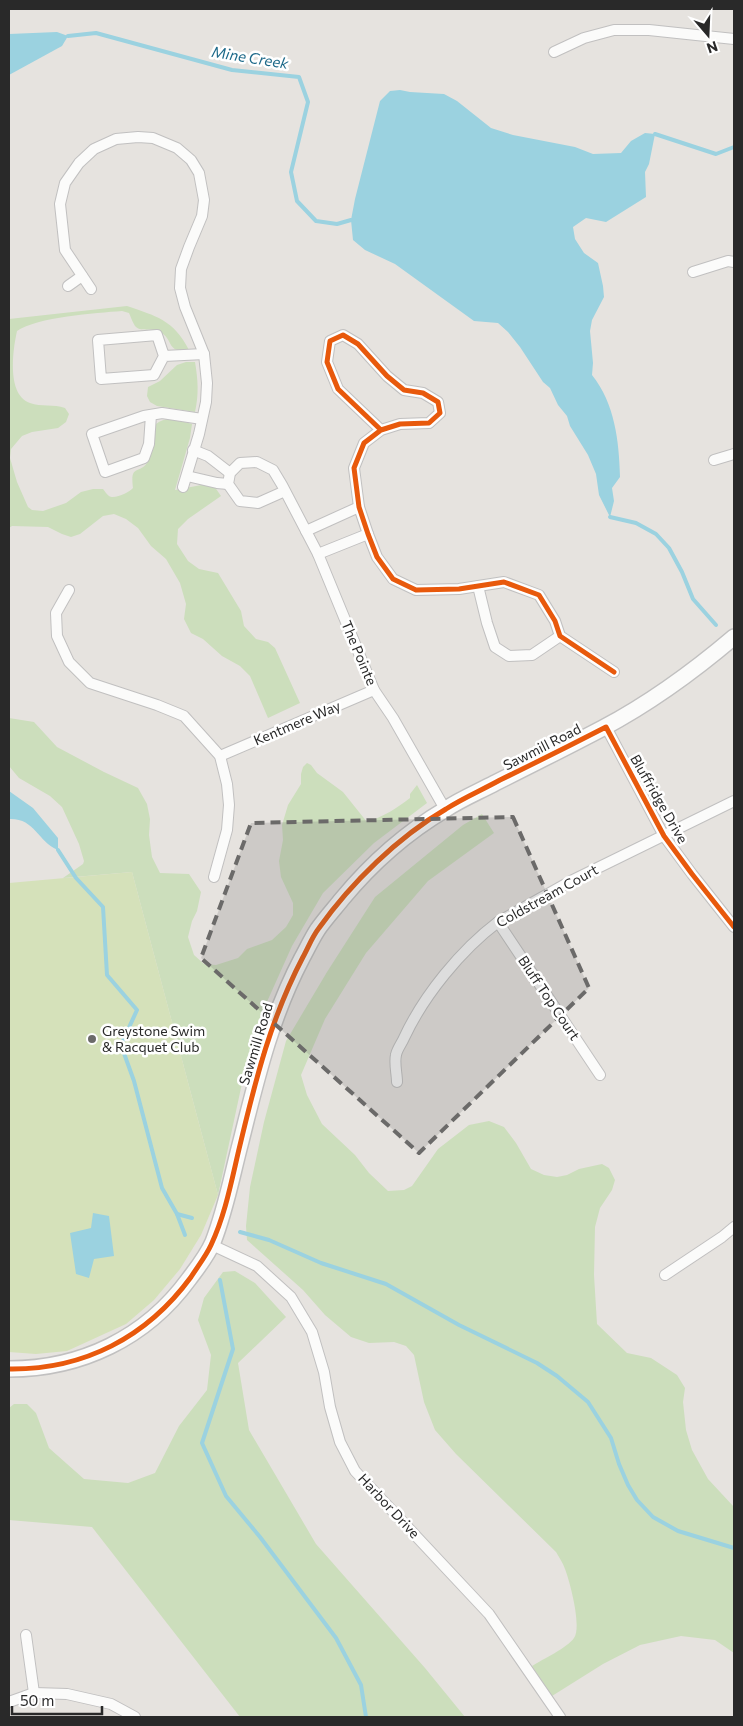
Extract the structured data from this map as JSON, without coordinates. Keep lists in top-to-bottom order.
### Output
{
  "streets": {
    "street": [
      "The Pointe",
      "Kentmere Way",
      "Sawmill Road",
      "Bluffridge Drive",
      "Coldstream Court",
      "Bluff Top Court",
      "Harbor Drive"
    ]
  },
  "crossings": [
    ["The Pointe", "Kentmere Way"],
    ["The Pointe", "Sawmill Road"],
    ["Sawmill Road", "Bluffridge Drive"],
    ["Sawmill Road", "Harbor Drive"],
    ["Bluffridge Drive", "Coldstream Court"],
    ["Coldstream Court", "Bluff Top Court"]
  ],
  "water": ["Mine Creek"],
  "places": ["Greystone Swim & Racquet Club"],
  "scale_bar": "50 m",
  "north": "bottom"
}
